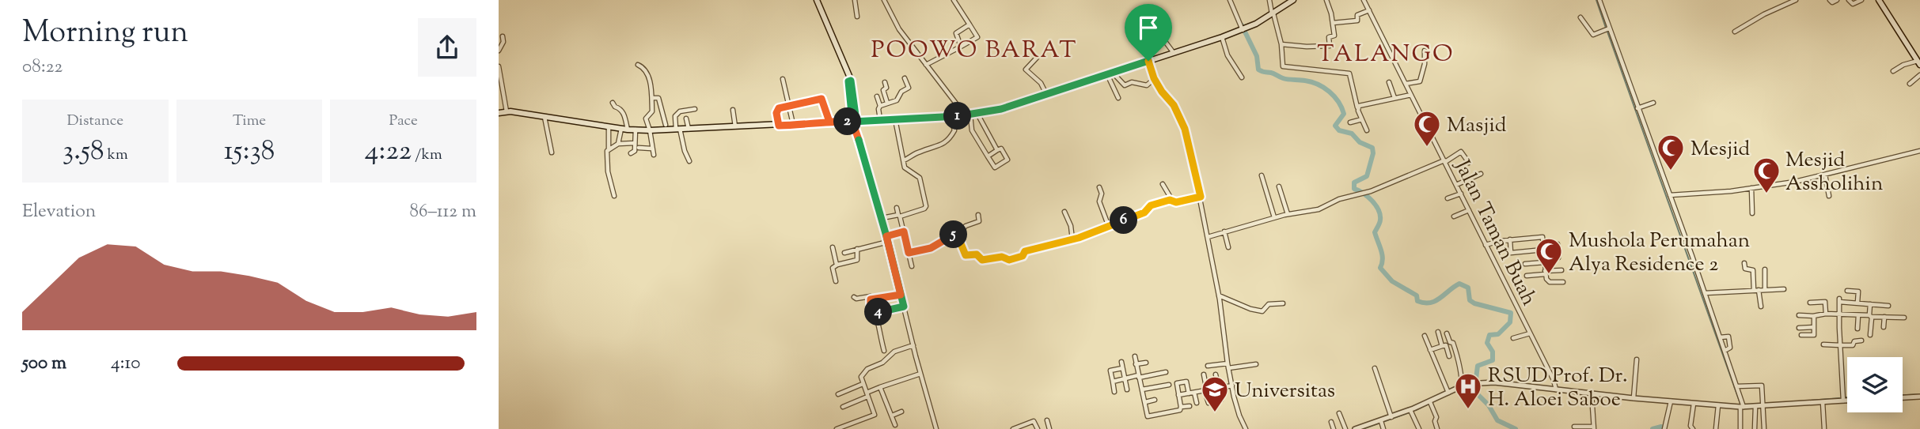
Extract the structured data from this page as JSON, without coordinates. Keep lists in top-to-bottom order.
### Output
{
  "streets": {
    "street": ["Jalan Taman Buah"]
  },
  "districts": ["POOWO BARAT", "TALANGO"],
  "places": {
    "mosque": [
      "Masjid",
      "Mesjid",
      "Mesjid Assholihin",
      "Mushola Perumahan Alya Residence 2"
    ],
    "hospital": ["RSUD Prof. Dr. H. Aloei Saboe"],
    "school or university": ["Universitas"]
  },
  "page": {
    "heading": ["Morning run", "08:22"],
    "stats": [
      ["Distance", "3.58 km"],
      ["Time", "15:38"],
      ["Pace", "4:22 /km"]
    ],
    "pins": [
      "1",
      "2",
      "6",
      "5",
      "4"
    ],
    "chart": ["Elevation", "86–112 m"],
    "list": [
      {
        "name": "500 m",
        "note": "4:10"
      }
    ]
  }
}
